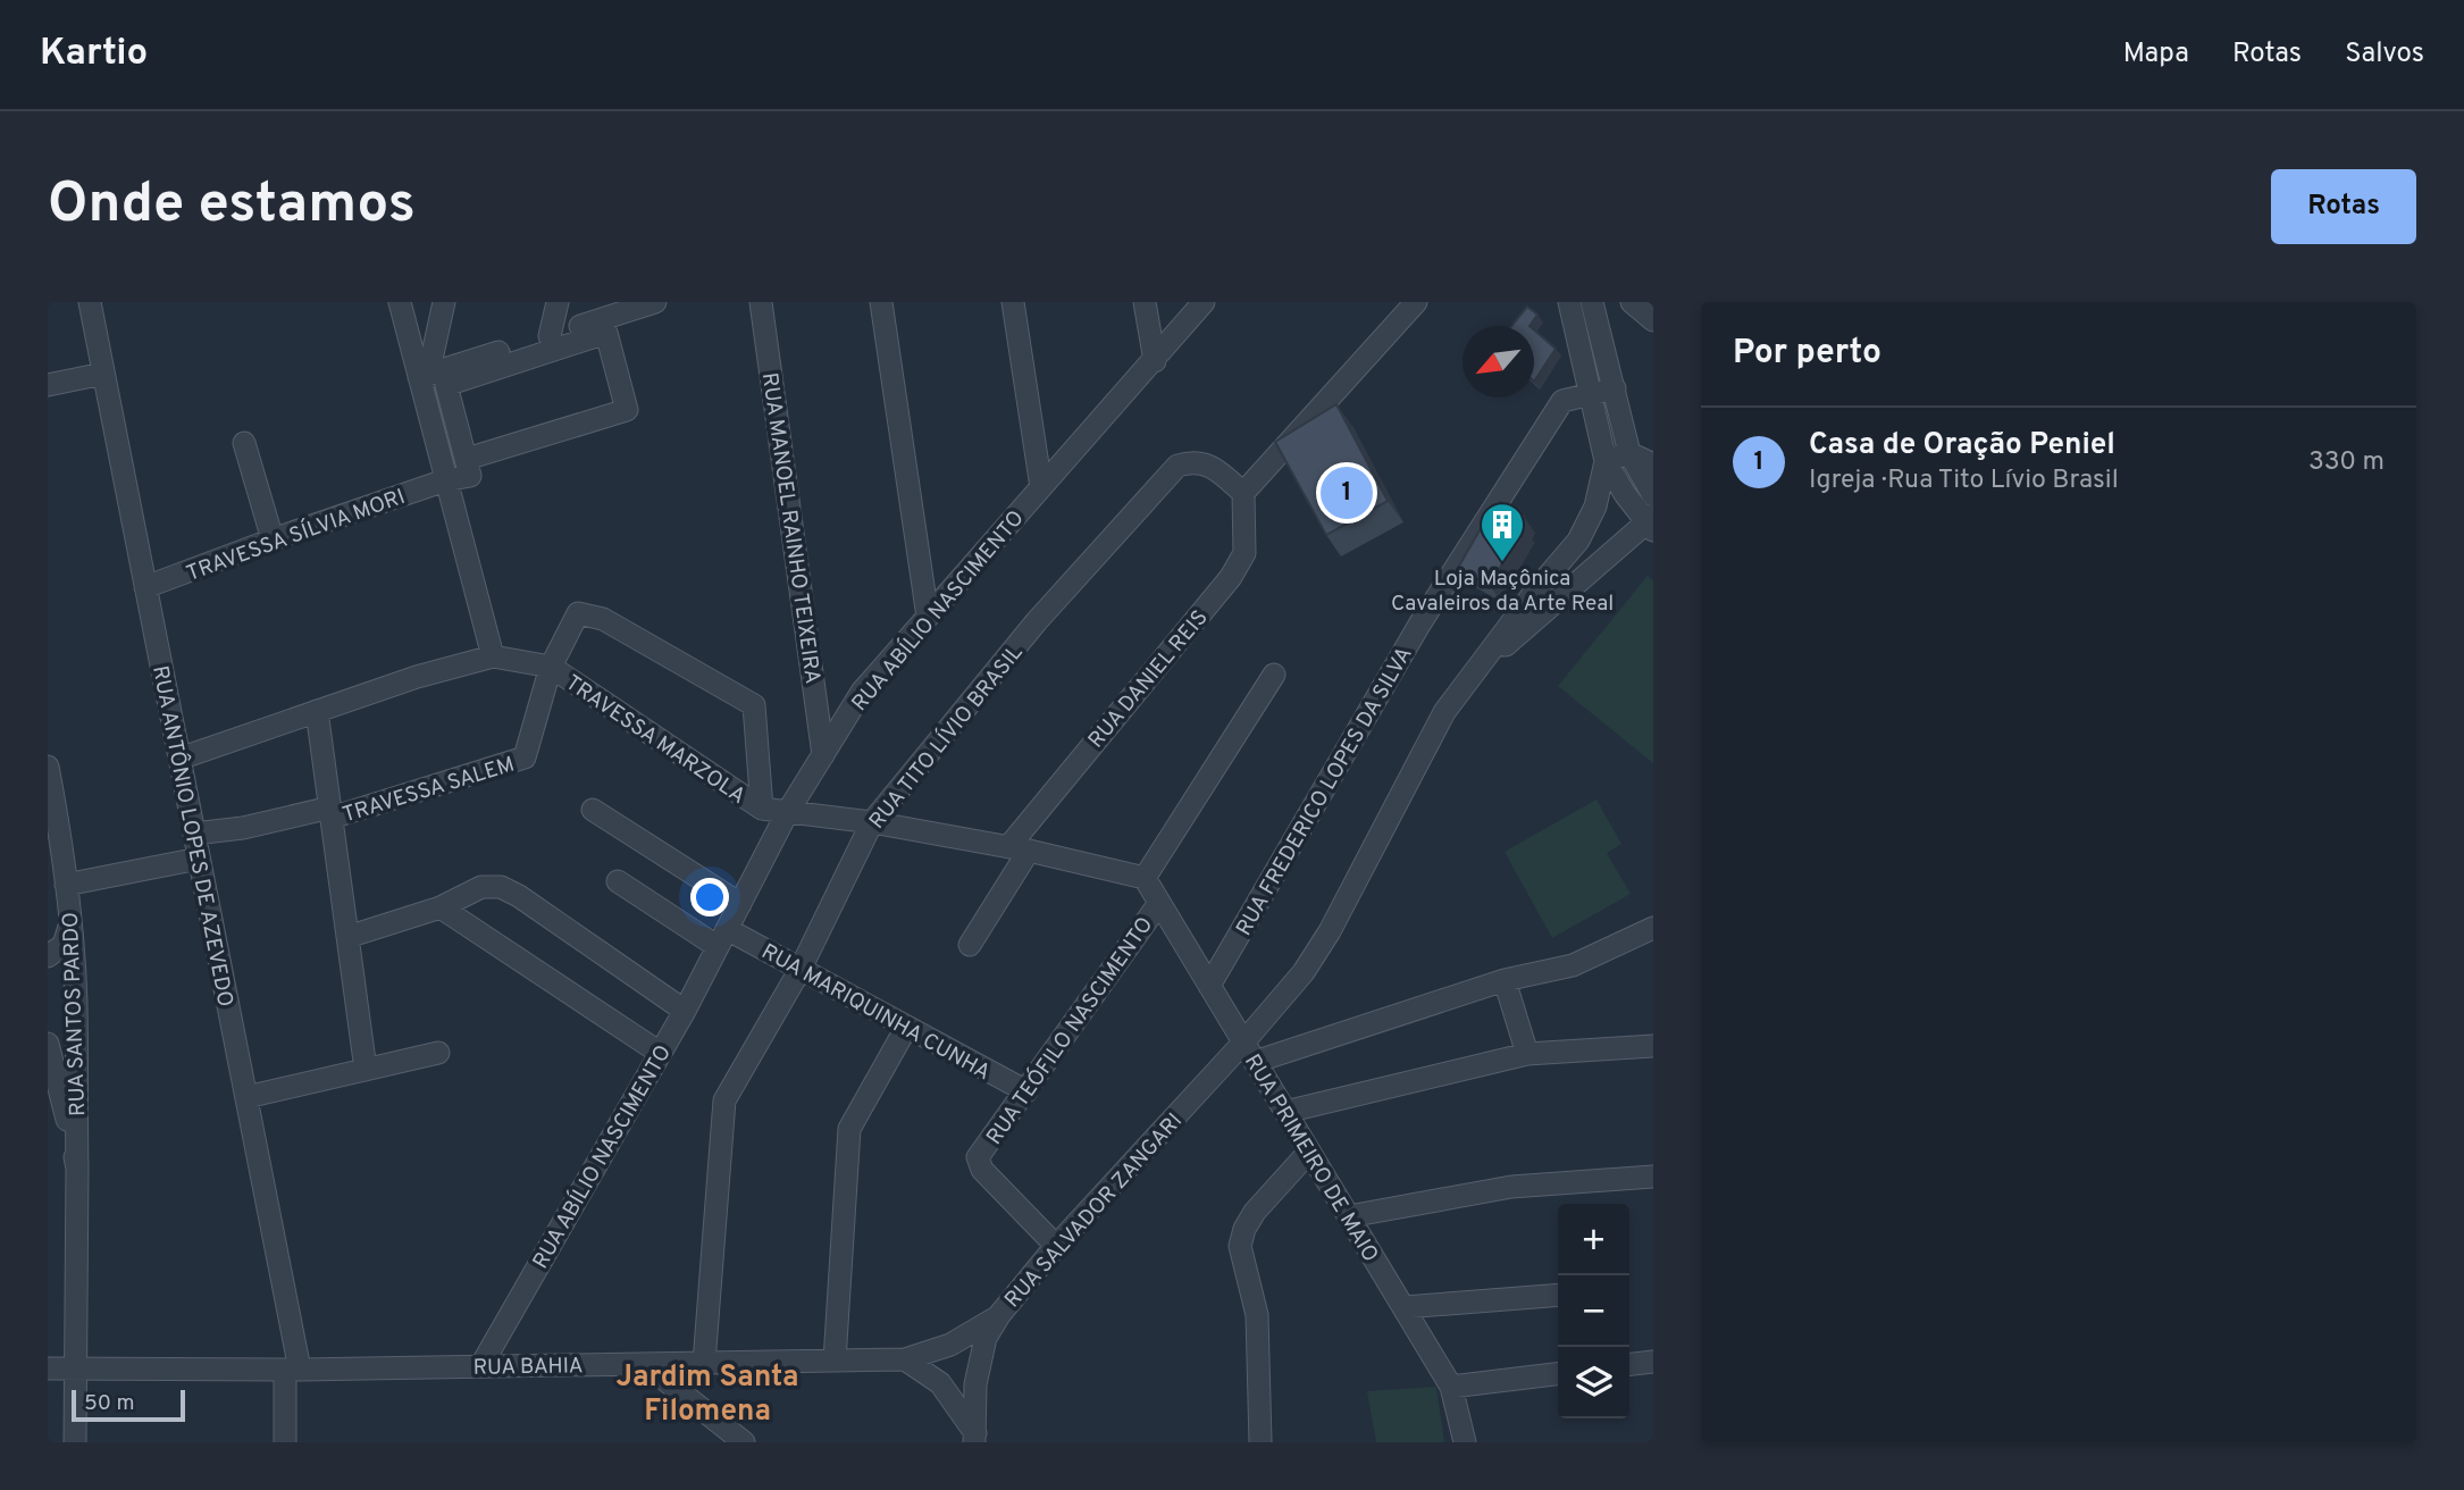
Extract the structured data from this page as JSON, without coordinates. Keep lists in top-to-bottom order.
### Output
{
  "streets": {
    "street": [
      "RUA MANOEL RAINHO TEIXEIRA",
      "TRAVESSA SÍLVIA MORI",
      "RUA ABÍLIO NASCIMENTO",
      "RUA DANIEL REIS",
      "RUA TITO LÍVIO BRASIL",
      "TRAVESSA MARZOLA",
      "TRAVESSA SALEM",
      "RUA FREDERICO LOPES DA SILVA",
      "RUA ANTÔNIO LOPES DE AZEVEDO",
      "RUA MARIQUINHA CUNHA",
      "RUA SANTOS PARDO",
      "RUA TEÓFILO NASCIMENTO",
      "RUA PRIMEIRO DE MAIO",
      "RUA SALVADOR ZANGARI",
      "RUA BAHIA"
    ]
  },
  "crossings": [
    ["RUA MANOEL RAINHO TEIXEIRA", "RUA ABÍLIO NASCIMENTO"],
    ["TRAVESSA SÍLVIA MORI", "RUA ANTÔNIO LOPES DE AZEVEDO"],
    ["RUA ABÍLIO NASCIMENTO", "TRAVESSA MARZOLA"],
    ["RUA ABÍLIO NASCIMENTO", "RUA MARIQUINHA CUNHA"],
    ["RUA ABÍLIO NASCIMENTO", "RUA BAHIA"],
    ["RUA DANIEL REIS", "RUA TITO LÍVIO BRASIL"],
    ["RUA DANIEL REIS", "TRAVESSA MARZOLA"],
    ["RUA TITO LÍVIO BRASIL", "TRAVESSA MARZOLA"],
    ["RUA TITO LÍVIO BRASIL", "RUA MARIQUINHA CUNHA"],
    ["RUA TITO LÍVIO BRASIL", "RUA BAHIA"],
    ["TRAVESSA MARZOLA", "TRAVESSA SALEM"],
    ["TRAVESSA MARZOLA", "RUA ANTÔNIO LOPES DE AZEVEDO"],
    ["TRAVESSA MARZOLA", "RUA PRIMEIRO DE MAIO"],
    ["RUA FREDERICO LOPES DA SILVA", "RUA PRIMEIRO DE MAIO"],
    ["RUA ANTÔNIO LOPES DE AZEVEDO", "RUA BAHIA"],
    ["RUA MARIQUINHA CUNHA", "RUA TEÓFILO NASCIMENTO"],
    ["RUA TEÓFILO NASCIMENTO", "RUA PRIMEIRO DE MAIO"],
    ["RUA TEÓFILO NASCIMENTO", "RUA SALVADOR ZANGARI"],
    ["RUA PRIMEIRO DE MAIO", "RUA SALVADOR ZANGARI"],
    ["RUA SALVADOR ZANGARI", "RUA BAHIA"]
  ],
  "districts": ["Jardim Santa Filomena"],
  "places": {
    "building": ["Loja Maçônica Cavaleiros da Arte Real"]
  },
  "scale_bar": "50 m",
  "north": "bottom left",
  "page": {
    "header": "Kartio",
    "nav": ["Mapa", "Rotas", "Salvos"],
    "buttons": "Rotas",
    "title": "Onde estamos",
    "heading": "Por perto",
    "list": [
      {
        "mark": "1",
        "name": "Casa de Oração Peniel",
        "note": "Igreja · Rua Tito Lívio Brasil",
        "value": "330 m"
      }
    ],
    "pins": "1",
    "map_buttons": ["+", "−"],
    "scale": "50 m"
  }
}
